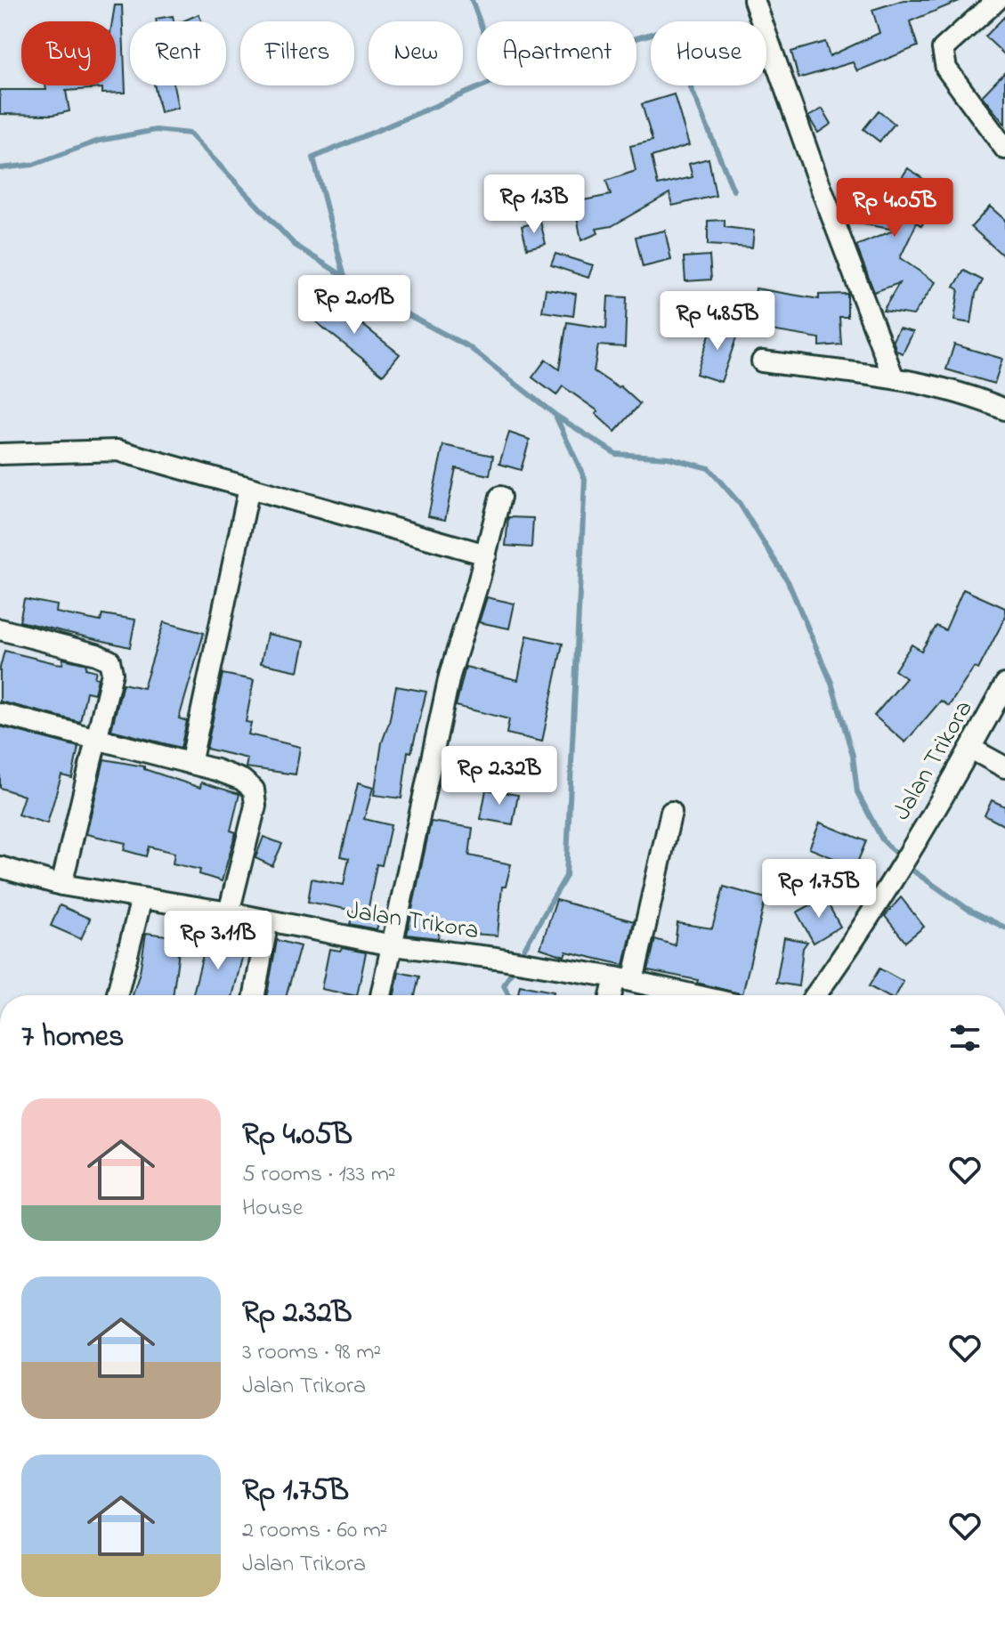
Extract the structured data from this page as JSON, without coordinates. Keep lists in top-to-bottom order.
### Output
{
  "streets": {
    "street": ["Jalan Trikora"]
  },
  "page": {
    "chip": [
      "Buy",
      "Rent",
      "Filters",
      "New",
      "Apartment",
      "House"
    ],
    "price": [
      "Rp 1.3B",
      "Rp 4.05B",
      "Rp 2.01B",
      "Rp 4.85B",
      "Rp 2.32B",
      "Rp 1.75B",
      "Rp 3.11B"
    ],
    "heading": "7 homes",
    "list": [
      {
        "name": "Rp 4.05B",
        "note": "5 rooms · 133 m² · House"
      },
      {
        "name": "Rp 2.32B",
        "note": "3 rooms · 98 m² · Jalan Trikora"
      },
      {
        "name": "Rp 1.75B",
        "note": "2 rooms · 60 m² · Jalan Trikora"
      }
    ]
  }
}
